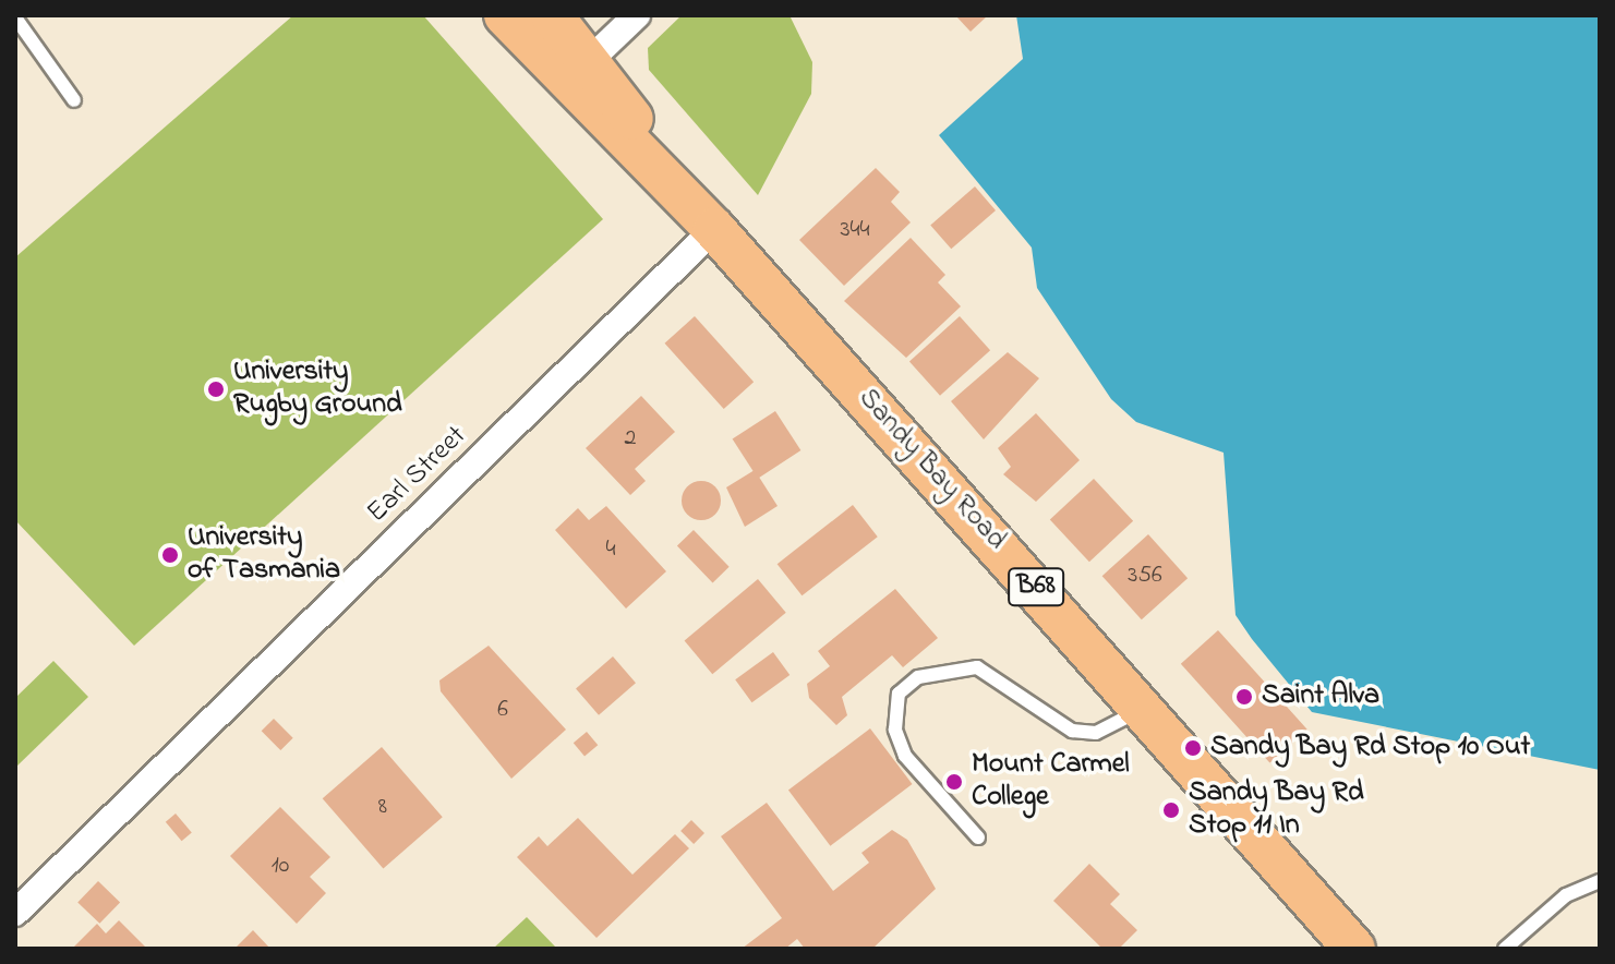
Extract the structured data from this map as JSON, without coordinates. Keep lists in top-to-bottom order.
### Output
{
  "streets": {
    "main road": ["Sandy Bay Road", "B68"],
    "street": ["Earl Street"]
  },
  "crossings": [
    ["Sandy Bay Road", "Earl Street"]
  ],
  "places": [
    "University Rugby Ground",
    "University of Tasmania",
    "Saint Alva",
    "Sandy Bay Rd Stop 10 Out",
    "Mount Carmel College",
    "Sandy Bay Rd Stop 11 In"
  ],
  "house_numbers": [
    "344",
    "2",
    "4",
    "356",
    "6",
    "8",
    "10"
  ]
}
